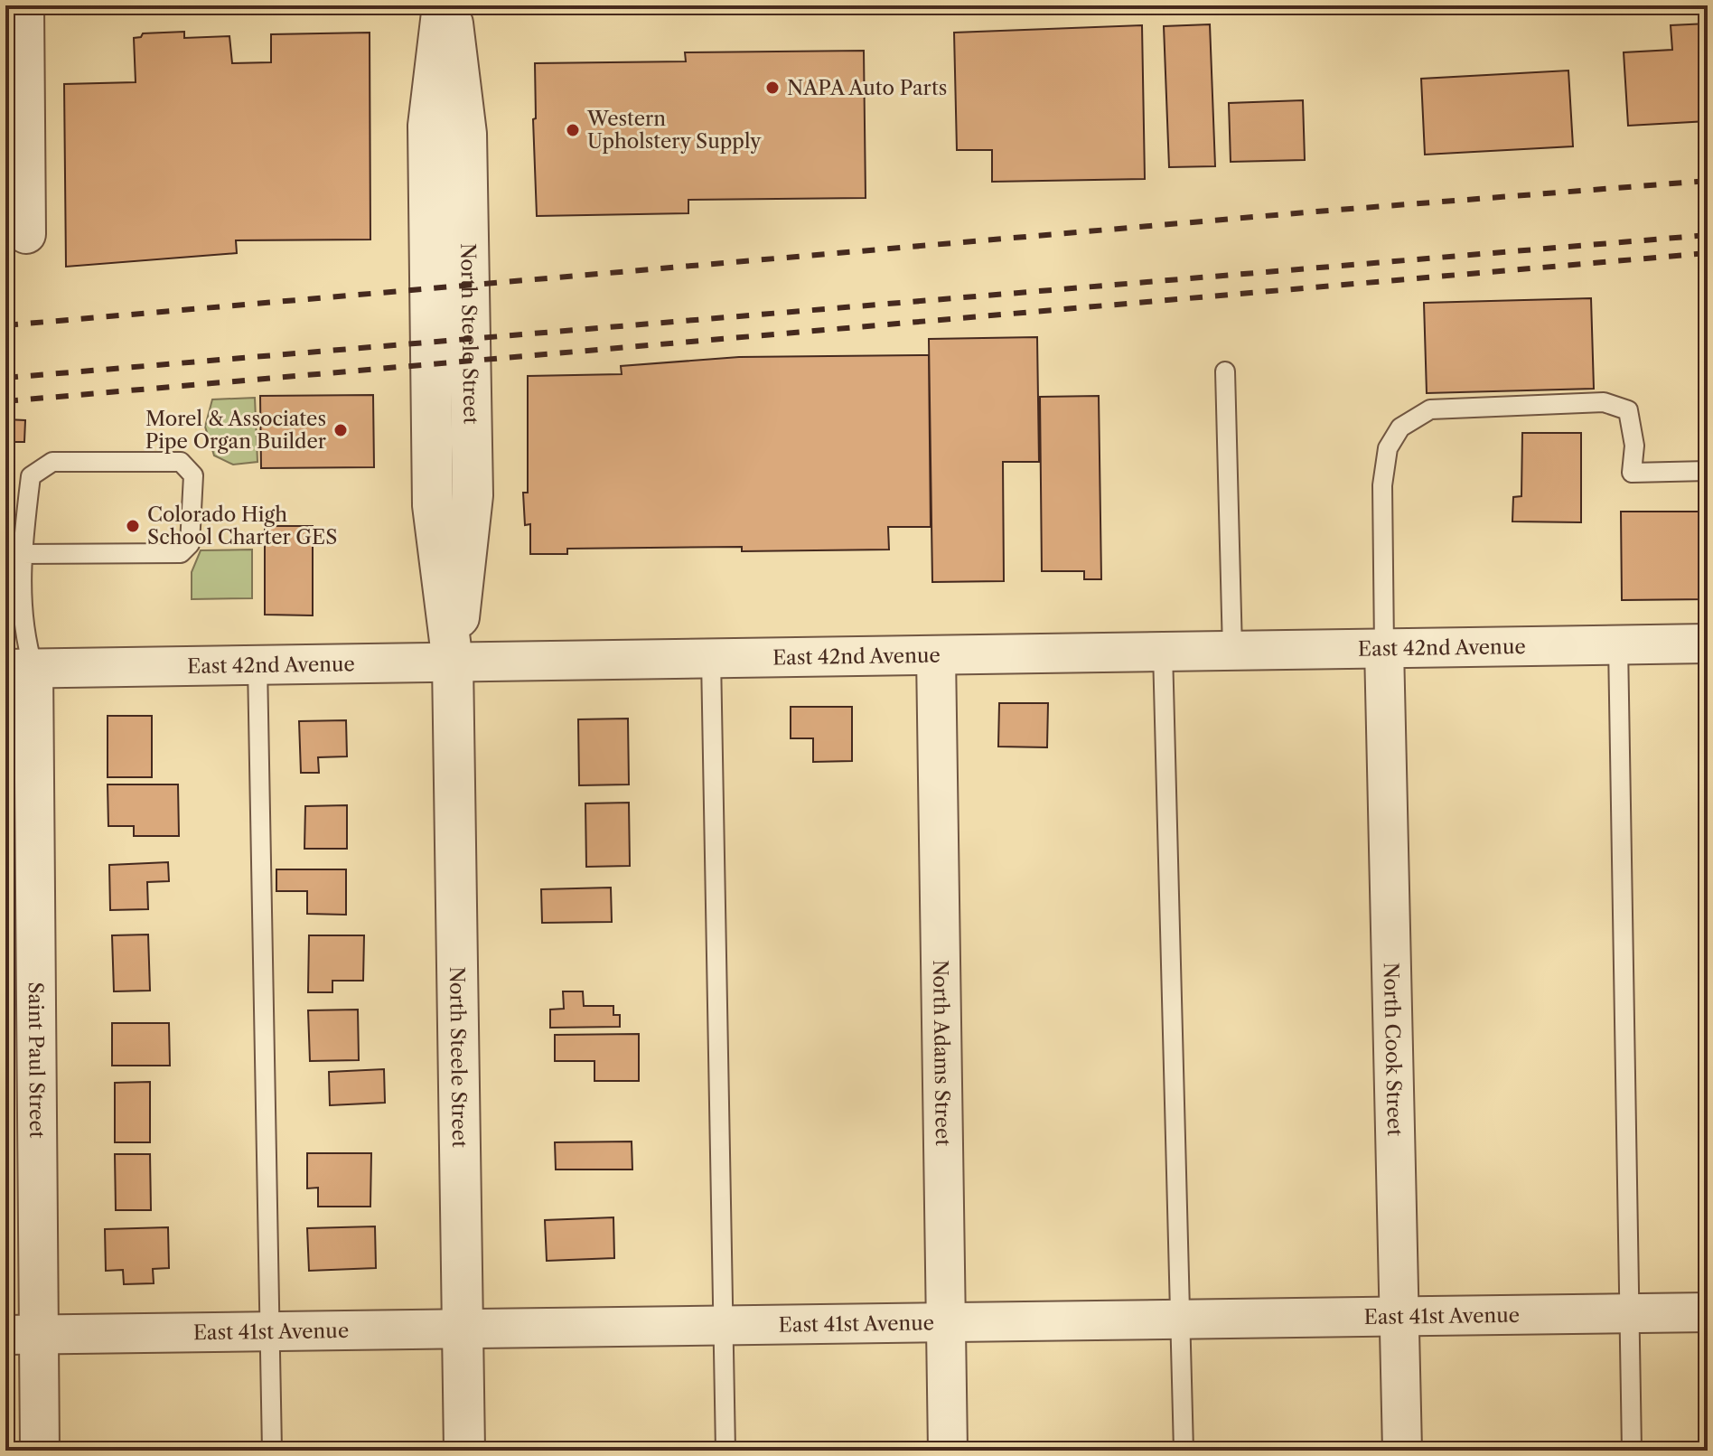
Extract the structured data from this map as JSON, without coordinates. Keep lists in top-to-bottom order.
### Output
{
  "streets": {
    "street": [
      "North Steele Street",
      "East 42nd Avenue",
      "North Cook Street",
      "North Adams Street",
      "Saint Paul Street",
      "East 41st Avenue"
    ]
  },
  "crossings": [
    ["North Steele Street", "East 42nd Avenue"],
    ["North Steele Street", "East 41st Avenue"],
    ["East 42nd Avenue", "North Cook Street"],
    ["East 42nd Avenue", "North Adams Street"],
    ["East 42nd Avenue", "Saint Paul Street"],
    ["North Cook Street", "East 41st Avenue"],
    ["North Adams Street", "East 41st Avenue"],
    ["Saint Paul Street", "East 41st Avenue"]
  ],
  "places": [
    "NAPA Auto Parts",
    "Western Upholstery Supply",
    "Morel & Associates Pipe Organ Builder",
    "Colorado High School Charter GES"
  ]
}
